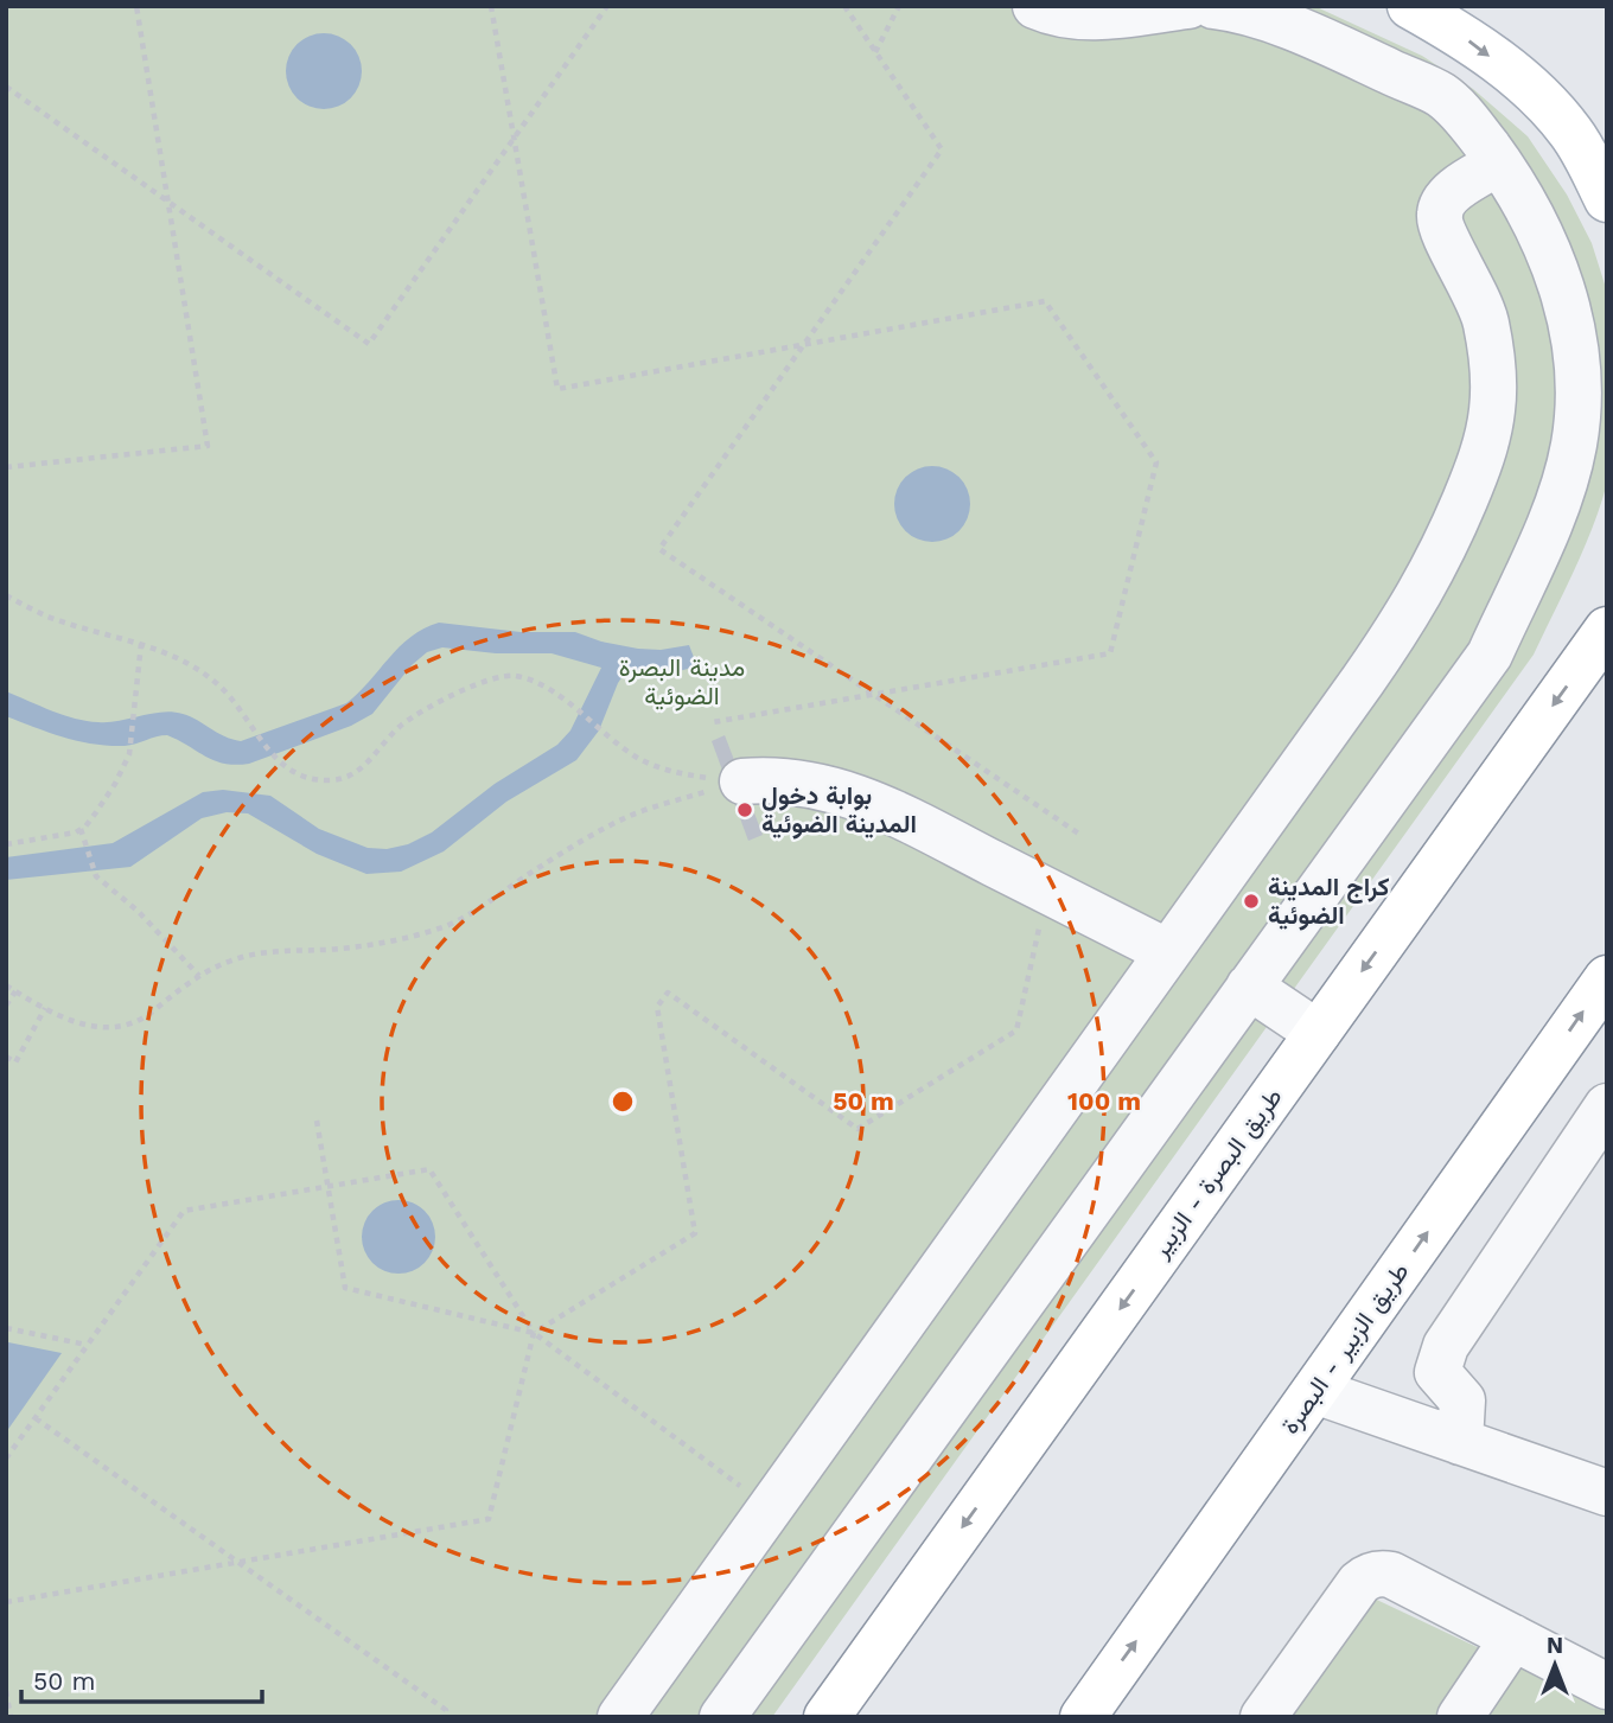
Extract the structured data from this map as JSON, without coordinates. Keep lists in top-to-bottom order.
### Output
{
  "streets": {
    "main road": ["طريق البصرة - الزبير", "طريق الزبير - البصرة"]
  },
  "one_way": ["طريق البصرة - الزبير", "طريق الزبير - البصرة"],
  "parks": ["مدينة البصرة الضوئية"],
  "places": ["بوابة دخول المدينة الضوئية", "كراج المدينة الضوئية"],
  "scale_bar": "50 m",
  "north": "top",
  "rings": ["50 m", "100 m"]
}
